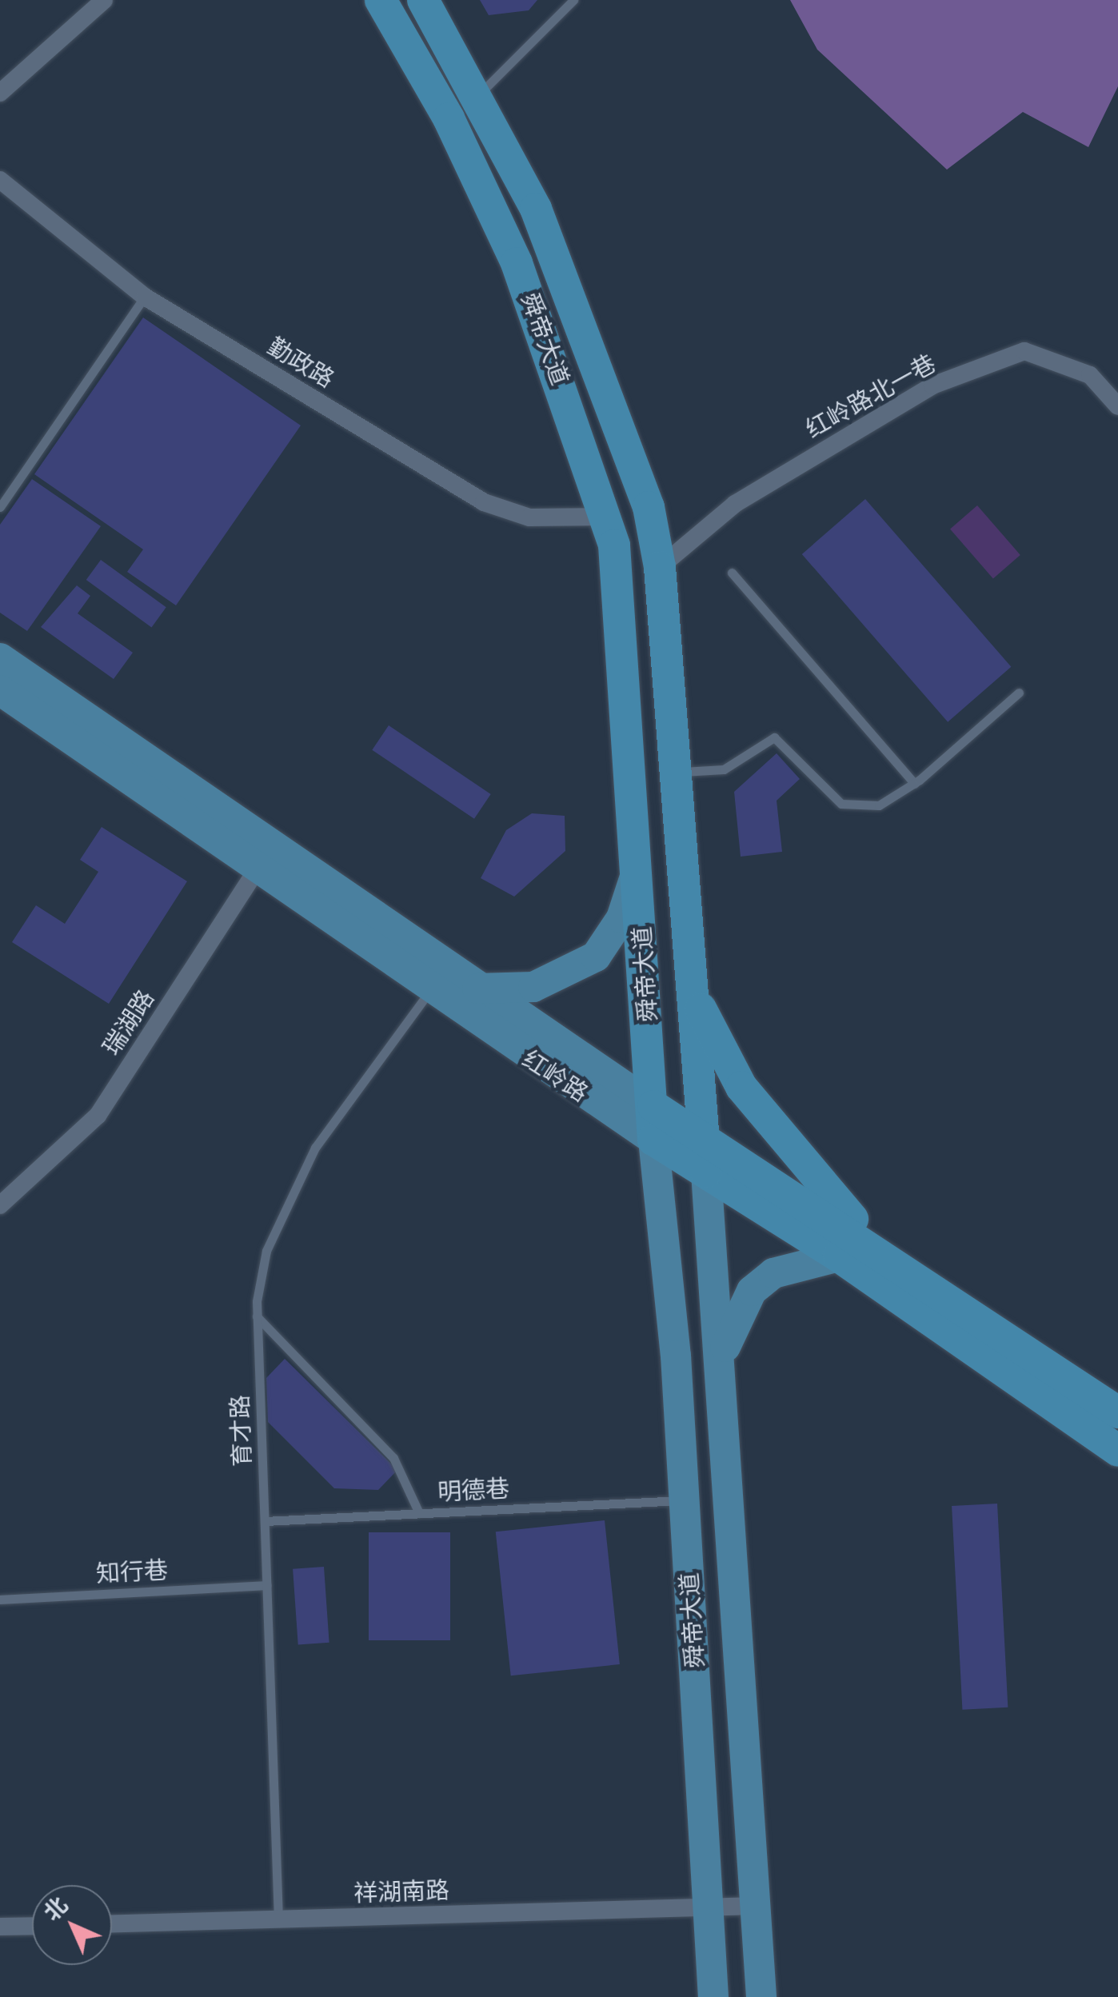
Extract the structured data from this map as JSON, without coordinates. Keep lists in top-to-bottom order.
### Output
{
  "streets": {
    "highway": ["舜帝大道", "红岭路"],
    "street": [
      "勤政路",
      "红岭路北一巷",
      "瑞湖路",
      "祥湖南路"
    ],
    "lane": ["育才路", "明德巷", "知行巷"]
  },
  "crossings": [
    ["舜帝大道", "勤政路"],
    ["舜帝大道", "红岭路北一巷"],
    ["舜帝大道", "红岭路"],
    ["舜帝大道", "明德巷"],
    ["舜帝大道", "祥湖南路"],
    ["瑞湖路", "红岭路"],
    ["红岭路", "育才路"],
    ["育才路", "明德巷"],
    ["育才路", "知行巷"],
    ["育才路", "祥湖南路"]
  ],
  "north": "top left"
}
